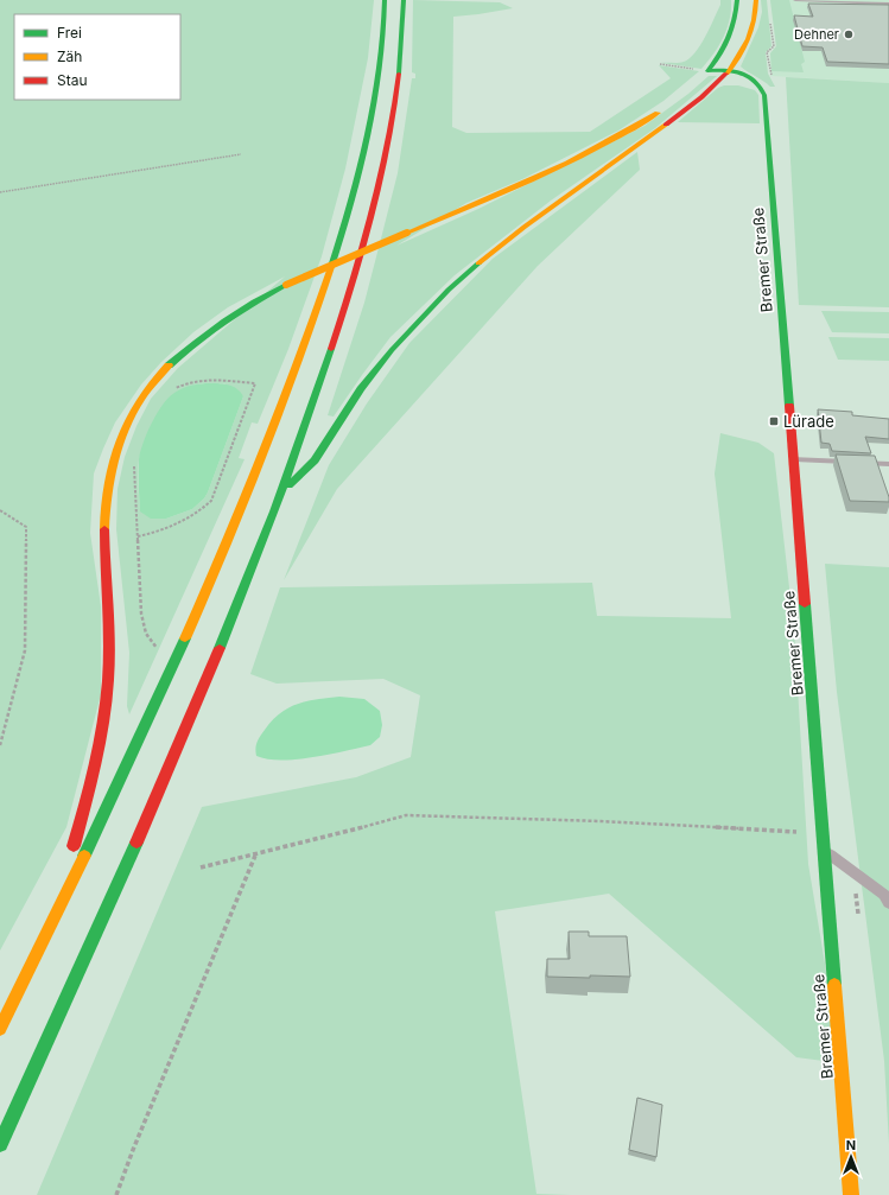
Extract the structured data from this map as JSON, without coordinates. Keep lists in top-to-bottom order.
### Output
{
  "streets": {
    "main road": ["Bremer Straße"]
  },
  "places": {
    "other": ["Dehner"],
    "transit": ["Lürade"]
  },
  "legend": ["Frei", "Zäh", "Stau"],
  "north": "top"
}
